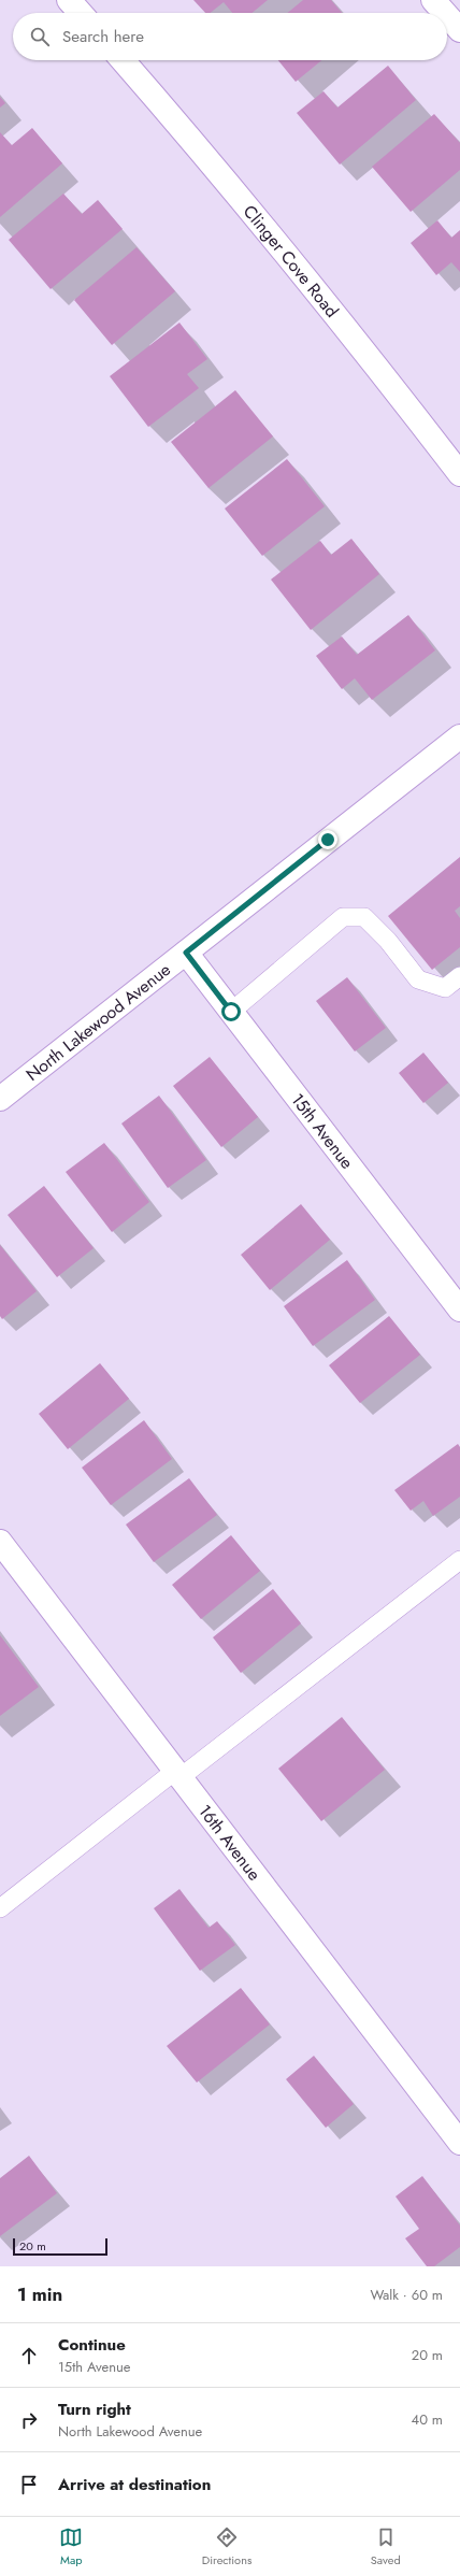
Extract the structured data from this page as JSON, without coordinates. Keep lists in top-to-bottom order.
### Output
{
  "streets": {
    "street": [
      "Clinger Cove Road",
      "North Lakewood Avenue",
      "15th Avenue",
      "16th Avenue"
    ]
  },
  "crossings": [
    ["North Lakewood Avenue", "15th Avenue"]
  ],
  "scale_bar": "20 m",
  "page": {
    "search": "Search here",
    "scale": "20 m",
    "heading": ["1 min", "Walk · 60 m"],
    "list": [
      ["Continue", "15th Avenue", "20 m"],
      ["Turn right", "North Lakewood Avenue", "40 m"],
      "Arrive at destination"
    ],
    "nav": ["Map", "Directions", "Saved"]
  }
}
